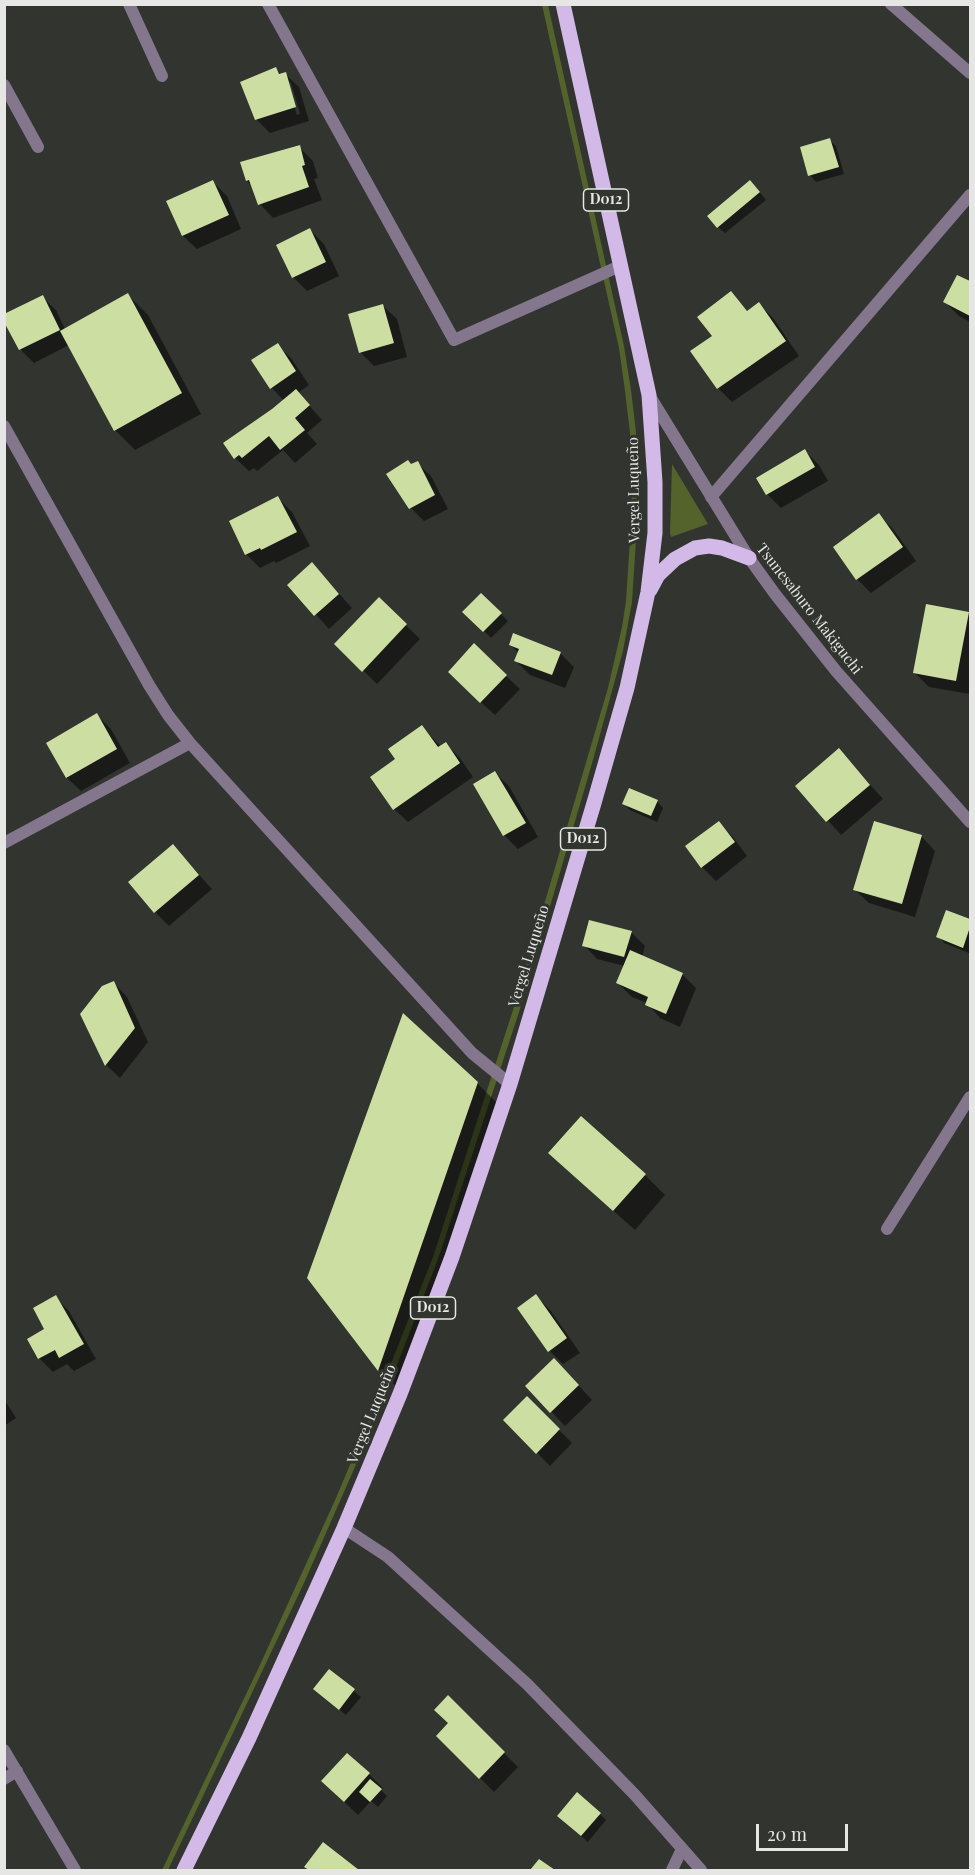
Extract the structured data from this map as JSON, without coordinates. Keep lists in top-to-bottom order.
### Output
{
  "streets": {
    "main road": ["D012", "Vergel Luqueño"],
    "street": ["Tsunesaburo Makiguchi"]
  },
  "crossings": [
    ["Vergel Luqueño", "Tsunesaburo Makiguchi"]
  ],
  "scale_bar": "20 m"
}
